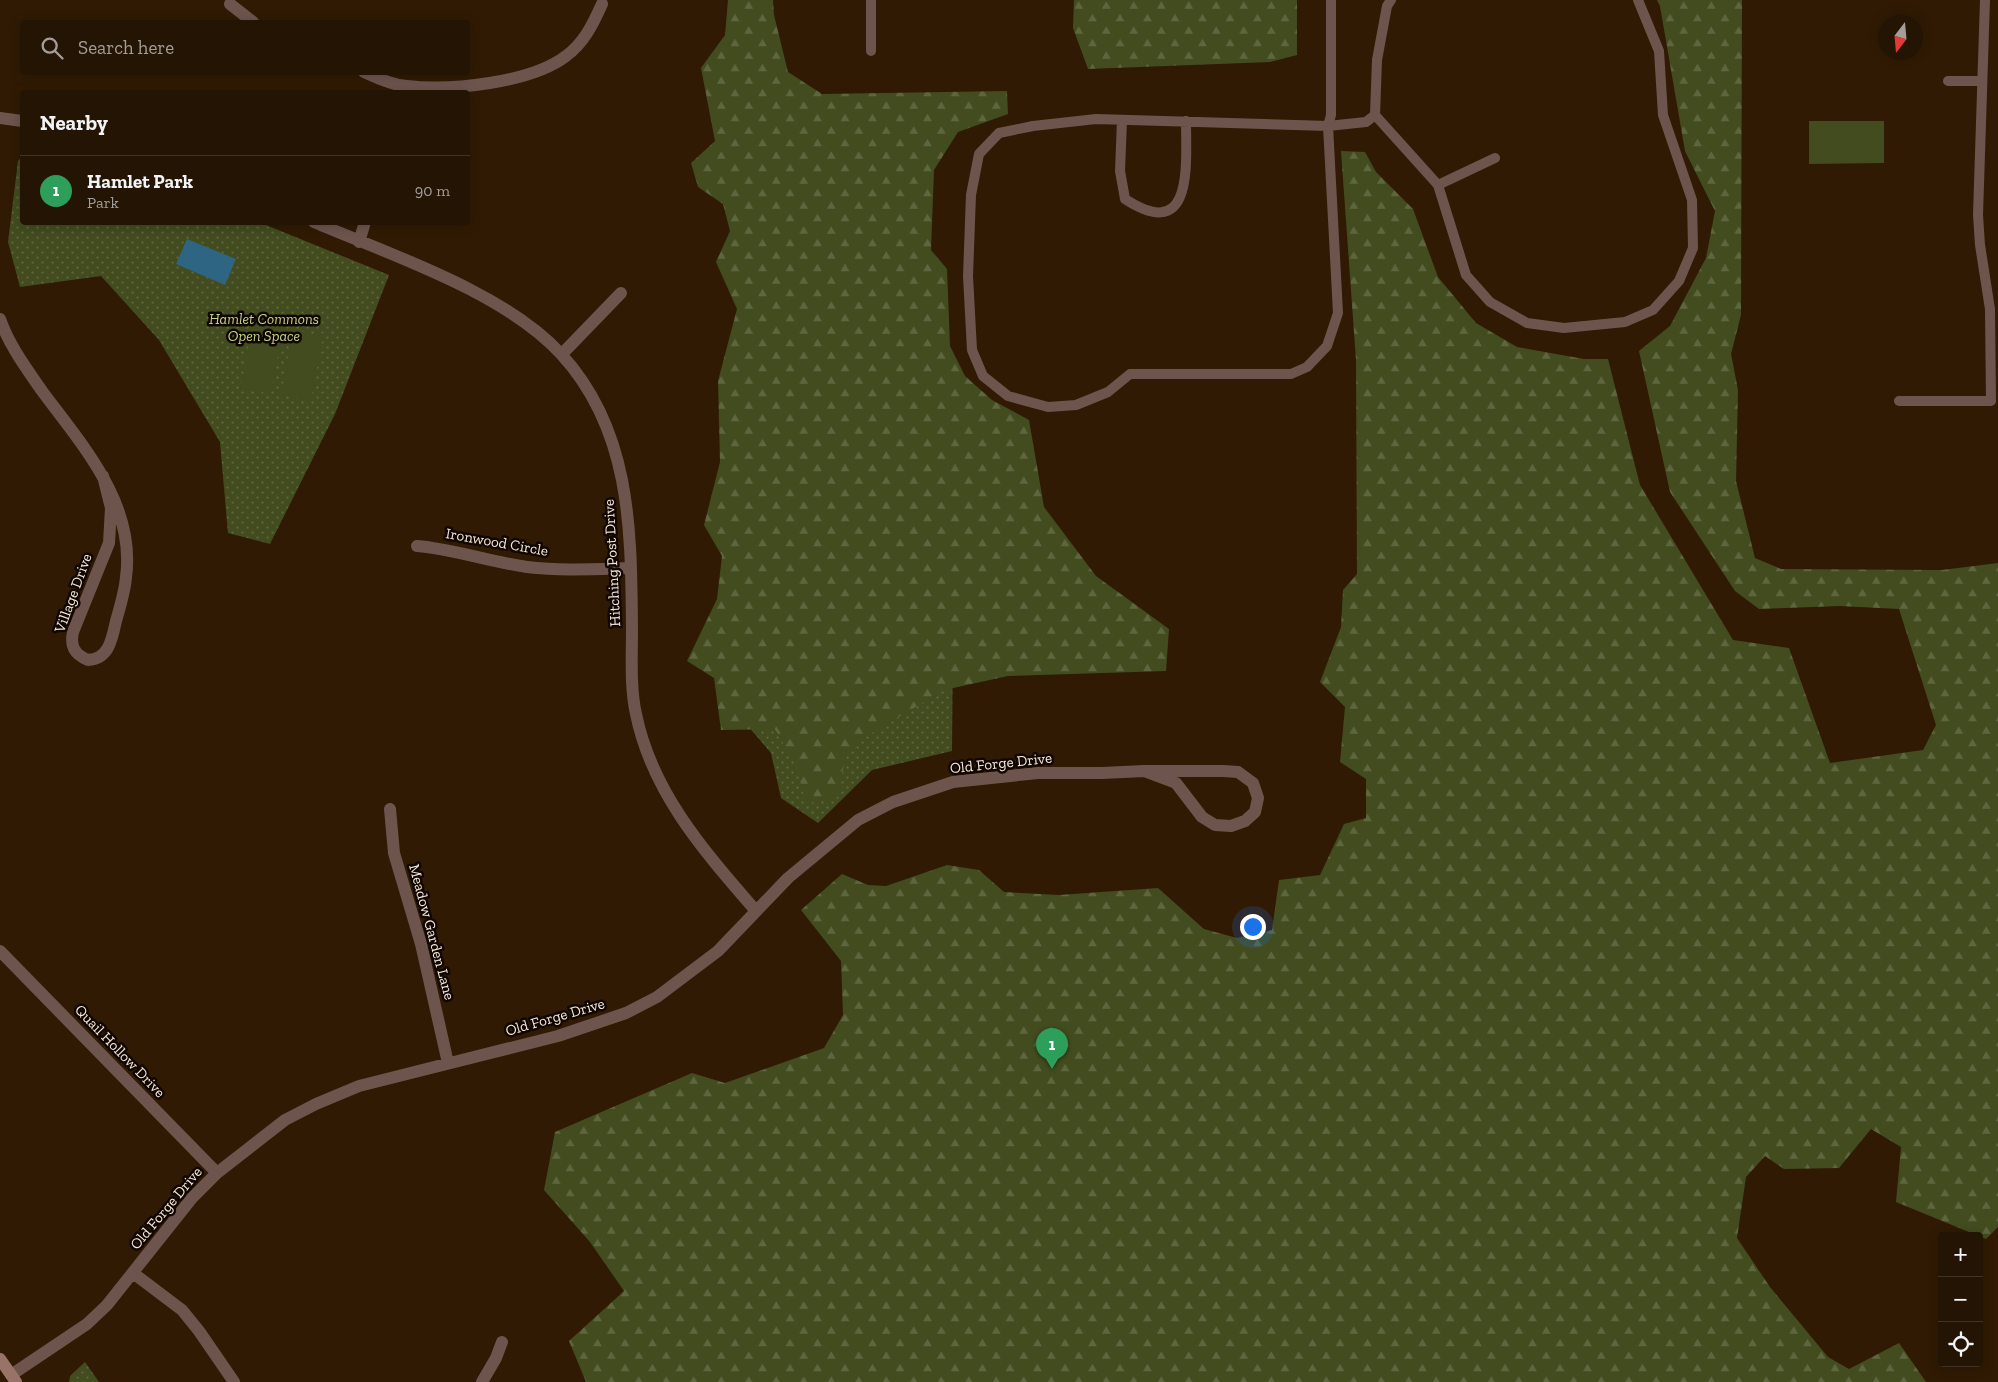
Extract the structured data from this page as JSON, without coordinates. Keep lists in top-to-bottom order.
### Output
{
  "streets": {
    "street": [
      "Ironwood Circle",
      "Hitching Post Drive",
      "Village Drive",
      "Old Forge Drive",
      "Meadow Garden Lane",
      "Quail Hollow Drive"
    ]
  },
  "crossings": [
    ["Ironwood Circle", "Hitching Post Drive"],
    ["Hitching Post Drive", "Old Forge Drive"],
    ["Old Forge Drive", "Meadow Garden Lane"],
    ["Old Forge Drive", "Quail Hollow Drive"]
  ],
  "parks": ["Hamlet Commons Open Space"],
  "north": "bottom",
  "page": {
    "search": "Search here",
    "heading": "Nearby",
    "list": [
      {
        "mark": "1",
        "name": "Hamlet Park",
        "note": "Park",
        "value": "90 m"
      }
    ],
    "pins": "1",
    "map_buttons": ["+", "−"]
  }
}
